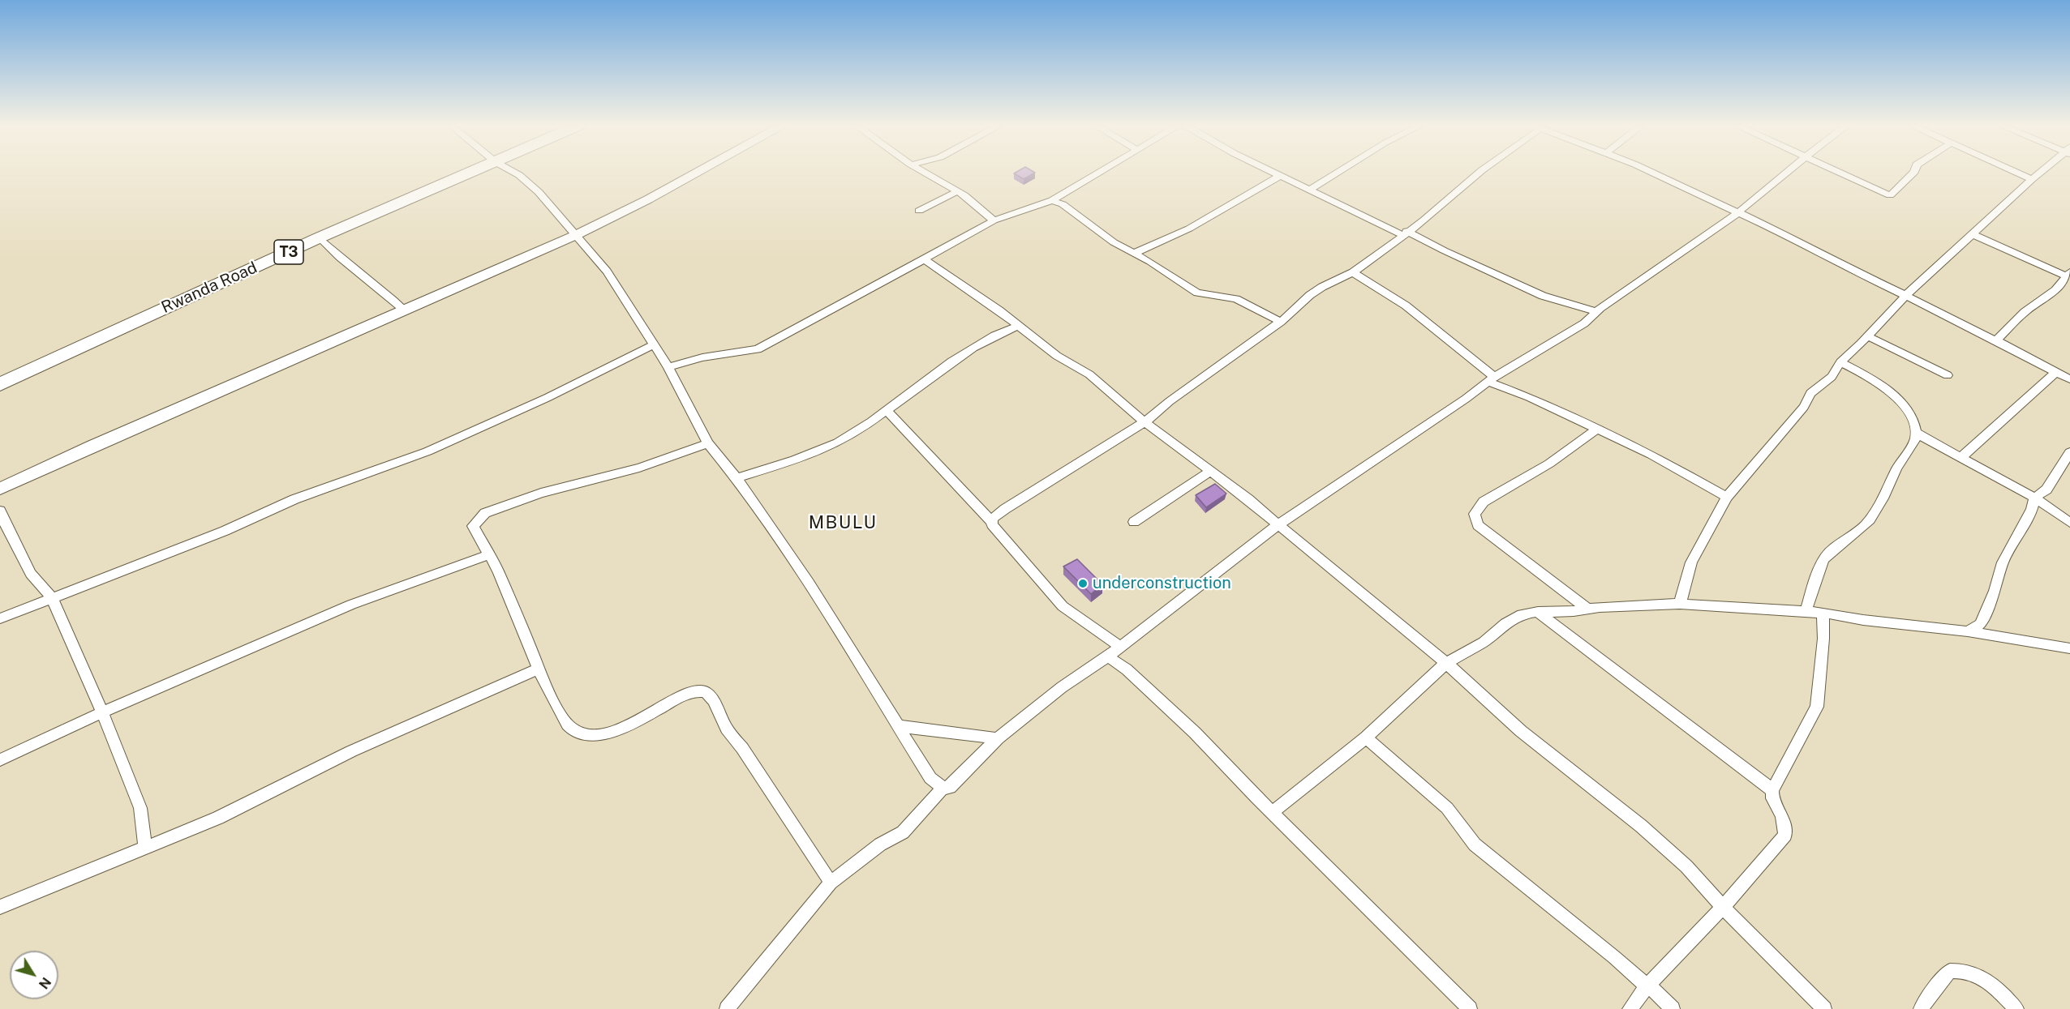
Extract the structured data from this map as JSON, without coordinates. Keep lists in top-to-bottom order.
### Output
{
  "streets": {
    "highway": ["T3", "Rwanda Road"]
  },
  "districts": ["MBULU"],
  "places": ["underconstruction"],
  "north": "bottom right"
}
